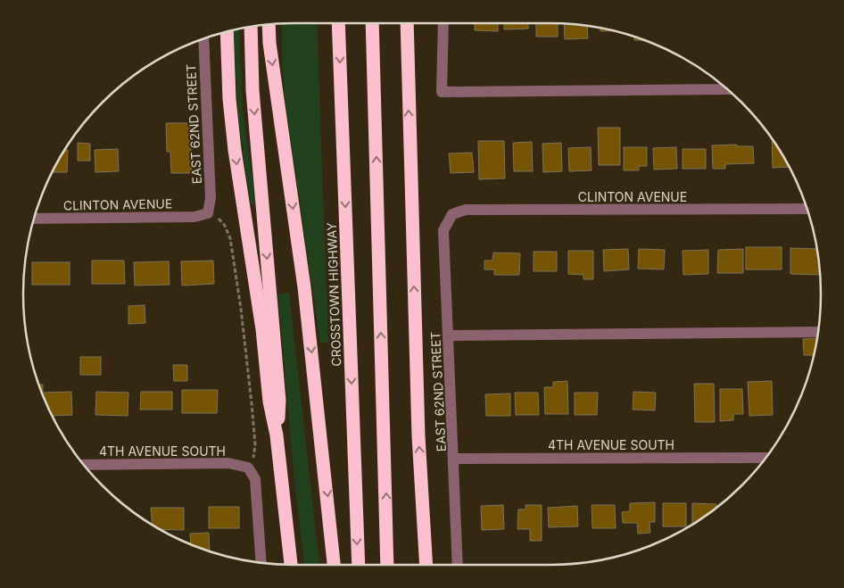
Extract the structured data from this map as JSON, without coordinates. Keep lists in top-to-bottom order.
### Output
{
  "streets": {
    "highway": ["CROSSTOWN HIGHWAY"],
    "street": ["EAST 62ND STREET", "CLINTON AVENUE", "4TH AVENUE SOUTH"]
  },
  "crossings": [
    ["EAST 62ND STREET", "CLINTON AVENUE"],
    ["EAST 62ND STREET", "4TH AVENUE SOUTH"]
  ]
}
